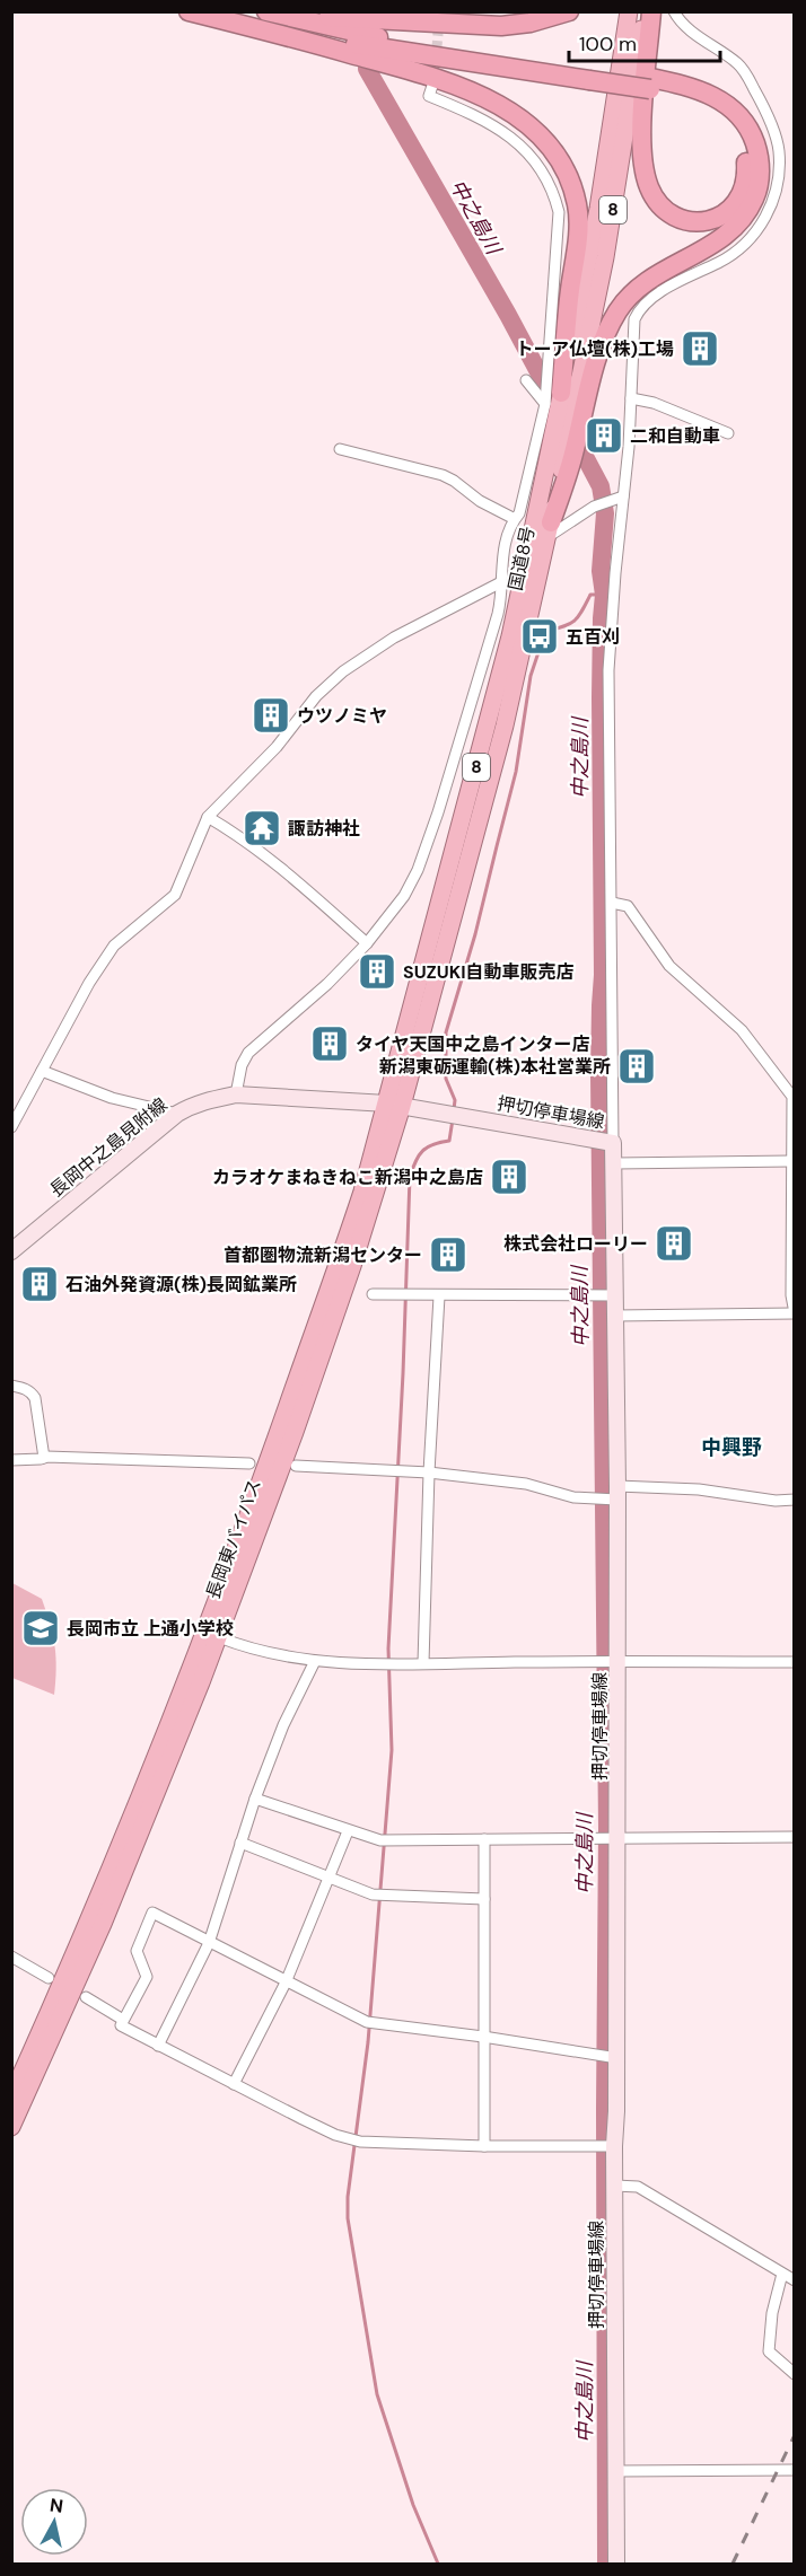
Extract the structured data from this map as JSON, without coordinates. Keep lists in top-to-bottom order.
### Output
{
  "streets": {
    "highway": ["8", "国道8号", "長岡東バイパス"],
    "main road": ["押切停車場線", "長岡中之島見附線"]
  },
  "crossings": [
    ["国道8号", "押切停車場線"],
    ["国道8号", "長岡中之島見附線"],
    ["国道8号", "長岡東バイパス"],
    ["押切停車場線", "長岡中之島見附線"],
    ["押切停車場線", "長岡東バイパス"],
    ["長岡中之島見附線", "長岡東バイパス"]
  ],
  "districts": ["中興野"],
  "water": ["中之島川"],
  "places": {
    "building": [
      "トーア仏壇(株)工場",
      "二和自動車",
      "ウツノミヤ",
      "SUZUKI自動車販売店",
      "タイヤ天国中之島インター店",
      "新潟東砺運輸(株)本社営業所",
      "カラオケまねきねこ新潟中之島店",
      "株式会社ローリー",
      "首都圏物流新潟センター",
      "石油外発資源(株)長岡鉱業所"
    ],
    "bus stop": ["五百刈"],
    "temple": ["諏訪神社"],
    "school or university": ["長岡市立 上通小学校"]
  },
  "scale_bar": "100 m",
  "north": "top"
}
